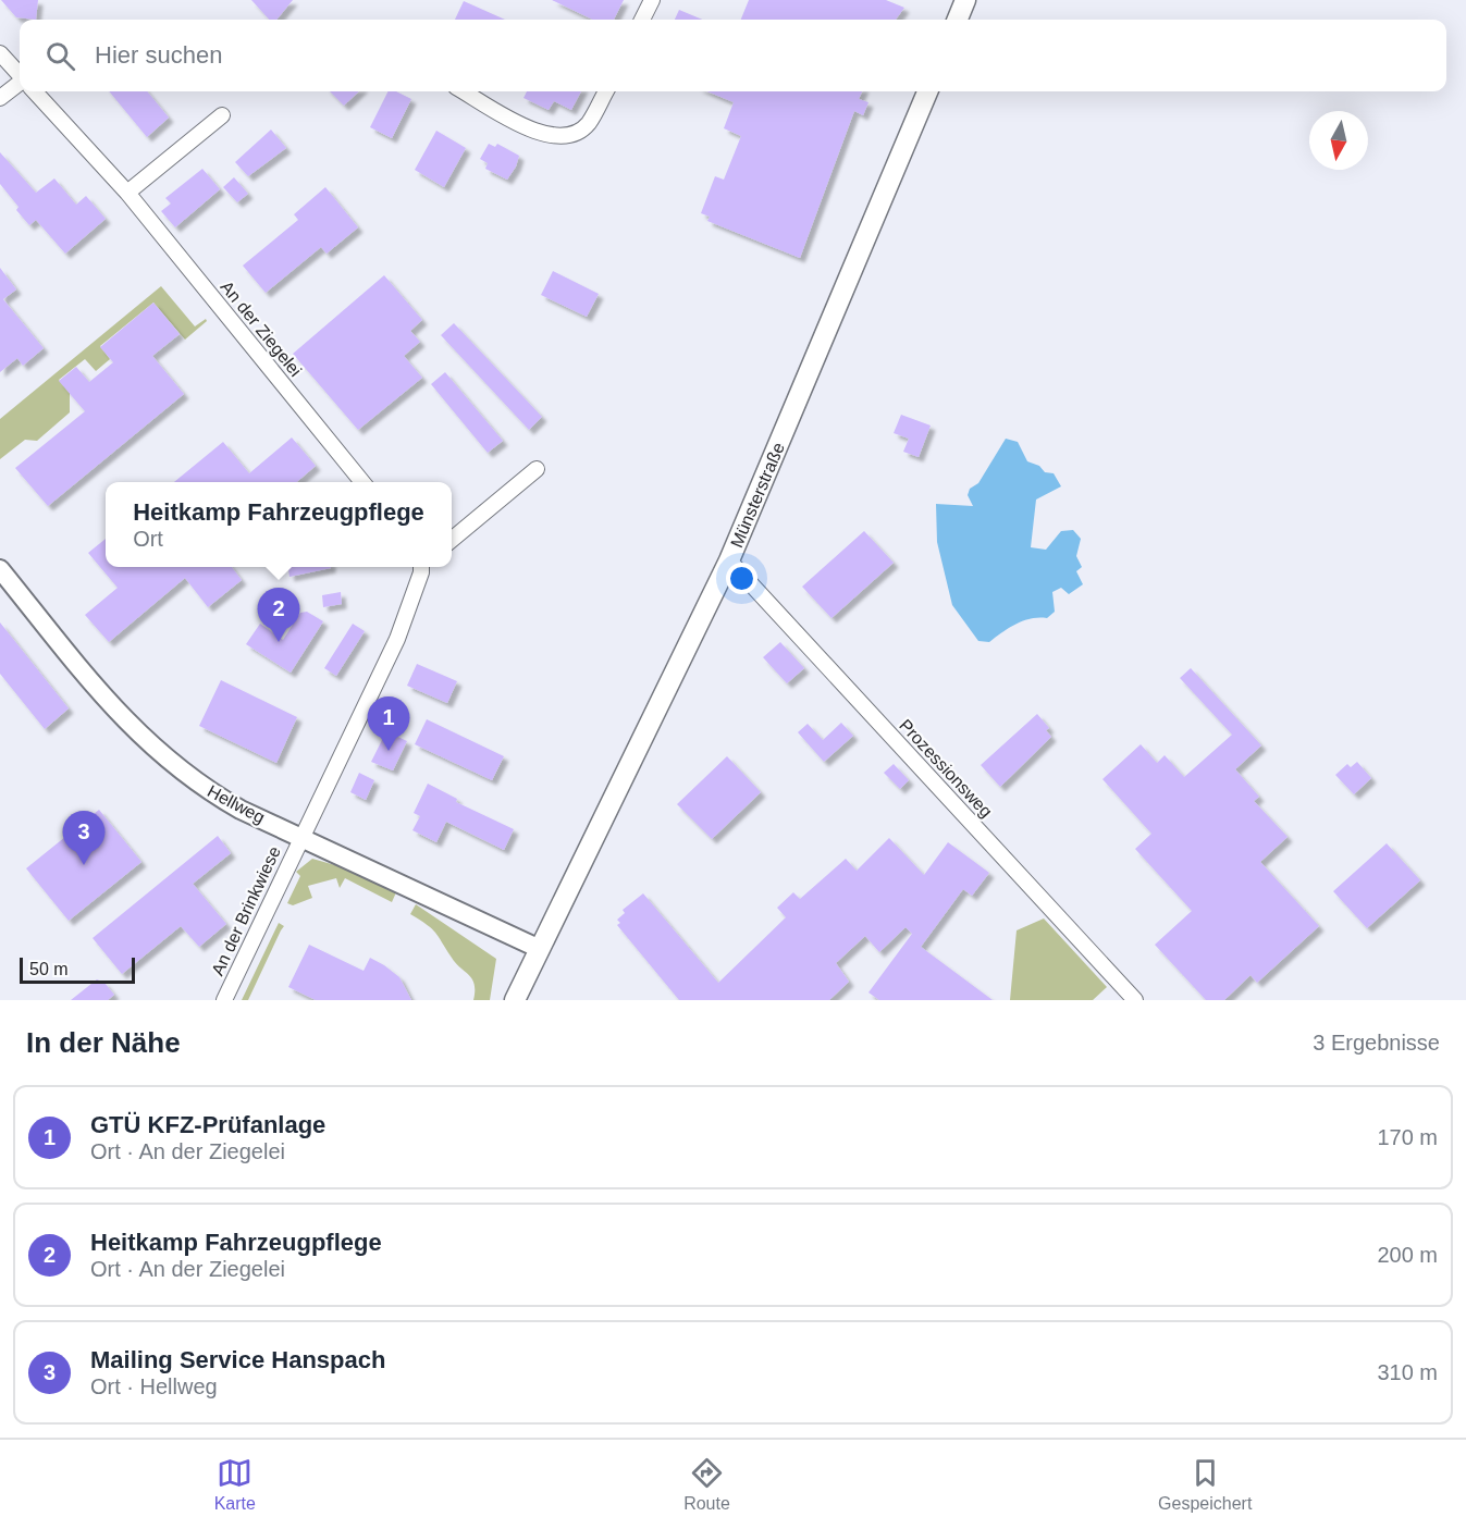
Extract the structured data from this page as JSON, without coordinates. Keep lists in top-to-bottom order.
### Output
{
  "streets": {
    "main road": ["Münsterstraße"],
    "street": [
      "An der Ziegelei",
      "Prozessionsweg",
      "Hellweg",
      "An der Brinkwiese"
    ]
  },
  "crossings": [
    ["Münsterstraße", "Prozessionsweg"],
    ["Münsterstraße", "Hellweg"],
    ["Hellweg", "An der Brinkwiese"]
  ],
  "scale_bar": "50 m",
  "north": "bottom",
  "page": {
    "search": "Hier suchen",
    "popup": ["Heitkamp Fahrzeugpflege", "Ort"],
    "pins": ["2", "1", "3"],
    "scale": "50 m",
    "heading": ["In der Nähe", "3 Ergebnisse"],
    "list": [
      {
        "mark": "1",
        "name": "GTÜ KFZ-Prüfanlage",
        "note": "Ort · An der Ziegelei",
        "value": "170 m"
      },
      {
        "mark": "2",
        "name": "Heitkamp Fahrzeugpflege",
        "note": "Ort · An der Ziegelei",
        "value": "200 m"
      },
      {
        "mark": "3",
        "name": "Mailing Service Hanspach",
        "note": "Ort · Hellweg",
        "value": "310 m"
      }
    ],
    "nav": ["Karte", "Route", "Gespeichert"]
  }
}
